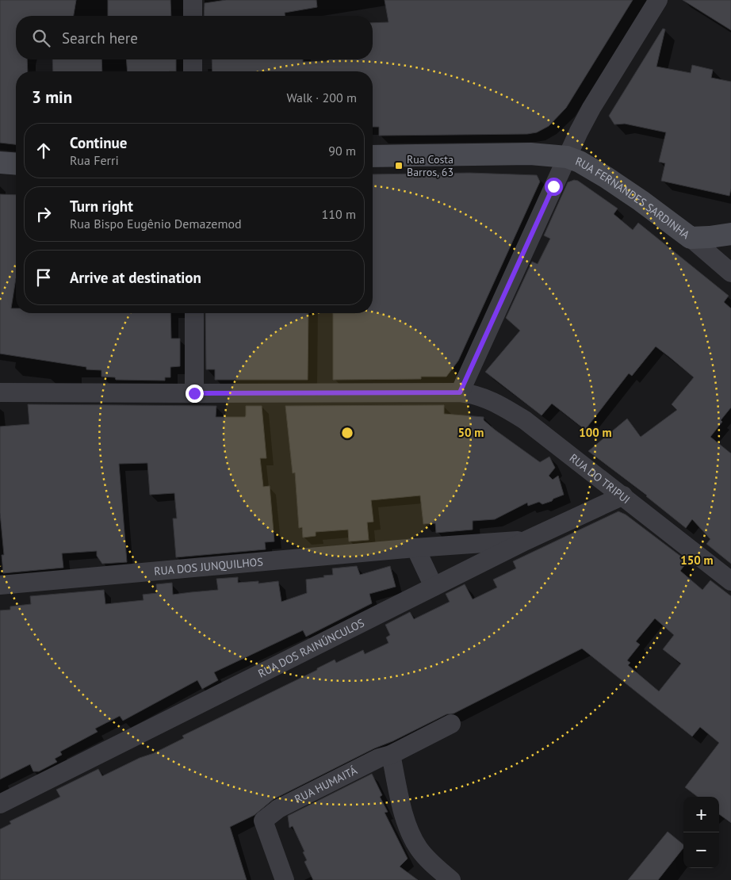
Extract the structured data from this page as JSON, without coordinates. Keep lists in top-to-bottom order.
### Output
{
  "streets": {
    "main road": ["RUA FERNANDES SARDINHA"],
    "street": [
      "RUA DO TRIPUI",
      "RUA DOS JUNQUILHOS",
      "RUA DOS RAINÚNCULOS",
      "RUA HUMAITÁ"
    ]
  },
  "crossings": [
    ["RUA DO TRIPUI", "RUA DOS RAINÚNCULOS"],
    ["RUA DOS JUNQUILHOS", "RUA DOS RAINÚNCULOS"]
  ],
  "places": {
    "transit": ["Rua Costa Barros, 63"]
  },
  "page": {
    "search": "Search here",
    "heading": ["3 min", "Walk · 200 m"],
    "list": [
      ["Continue", "Rua Ferri", "90 m"],
      ["Turn right", "Rua Bispo Eugênio Demazemod", "110 m"],
      "Arrive at destination"
    ],
    "map_buttons": ["+", "−"]
  },
  "rings": ["50 m", "100 m", "150 m"]
}
